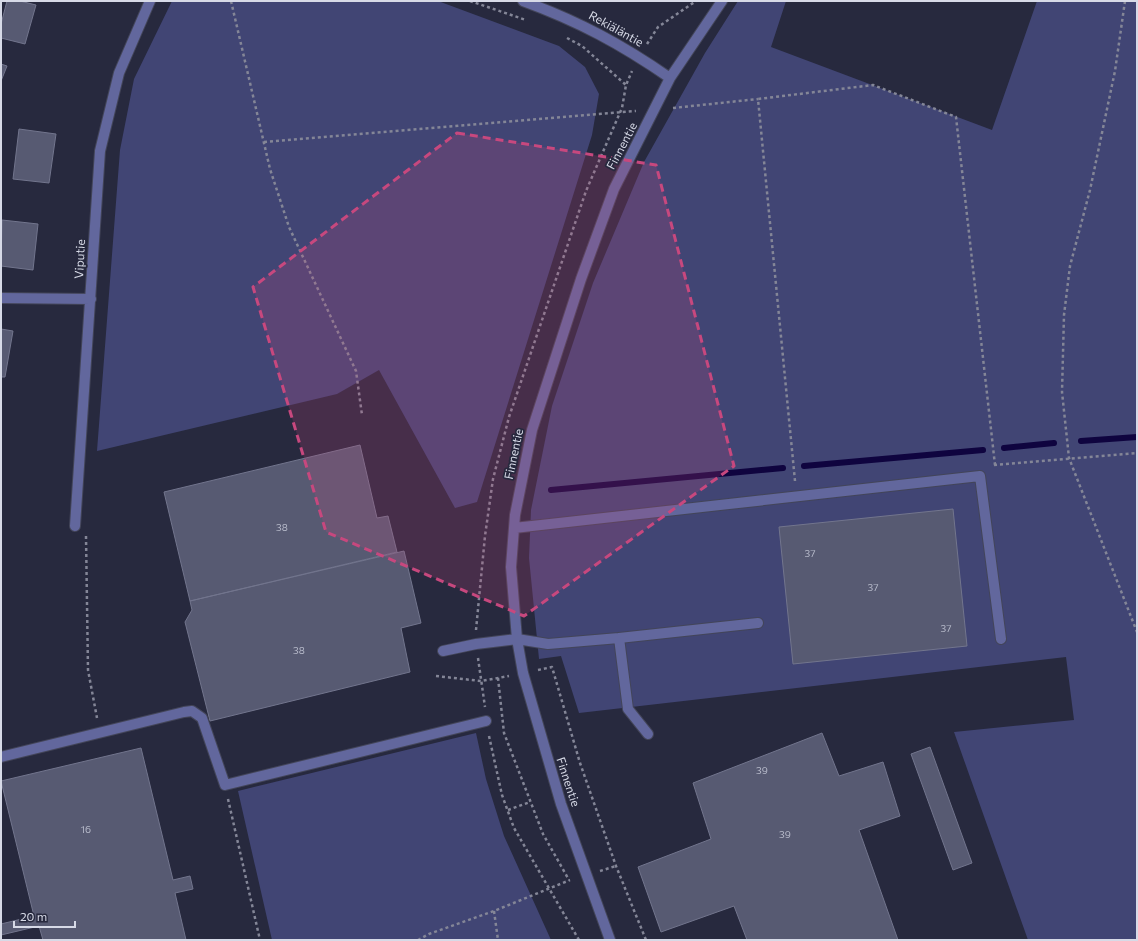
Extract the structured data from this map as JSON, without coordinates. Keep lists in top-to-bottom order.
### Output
{
  "streets": {
    "street": ["Rekiäläntie", "Finnentie", "Viputie"]
  },
  "crossings": [
    ["Rekiäläntie", "Finnentie"]
  ],
  "house_numbers": [
    "38",
    "37",
    "37",
    "37",
    "38",
    "39",
    "16",
    "39"
  ],
  "scale_bar": "20 m"
}
